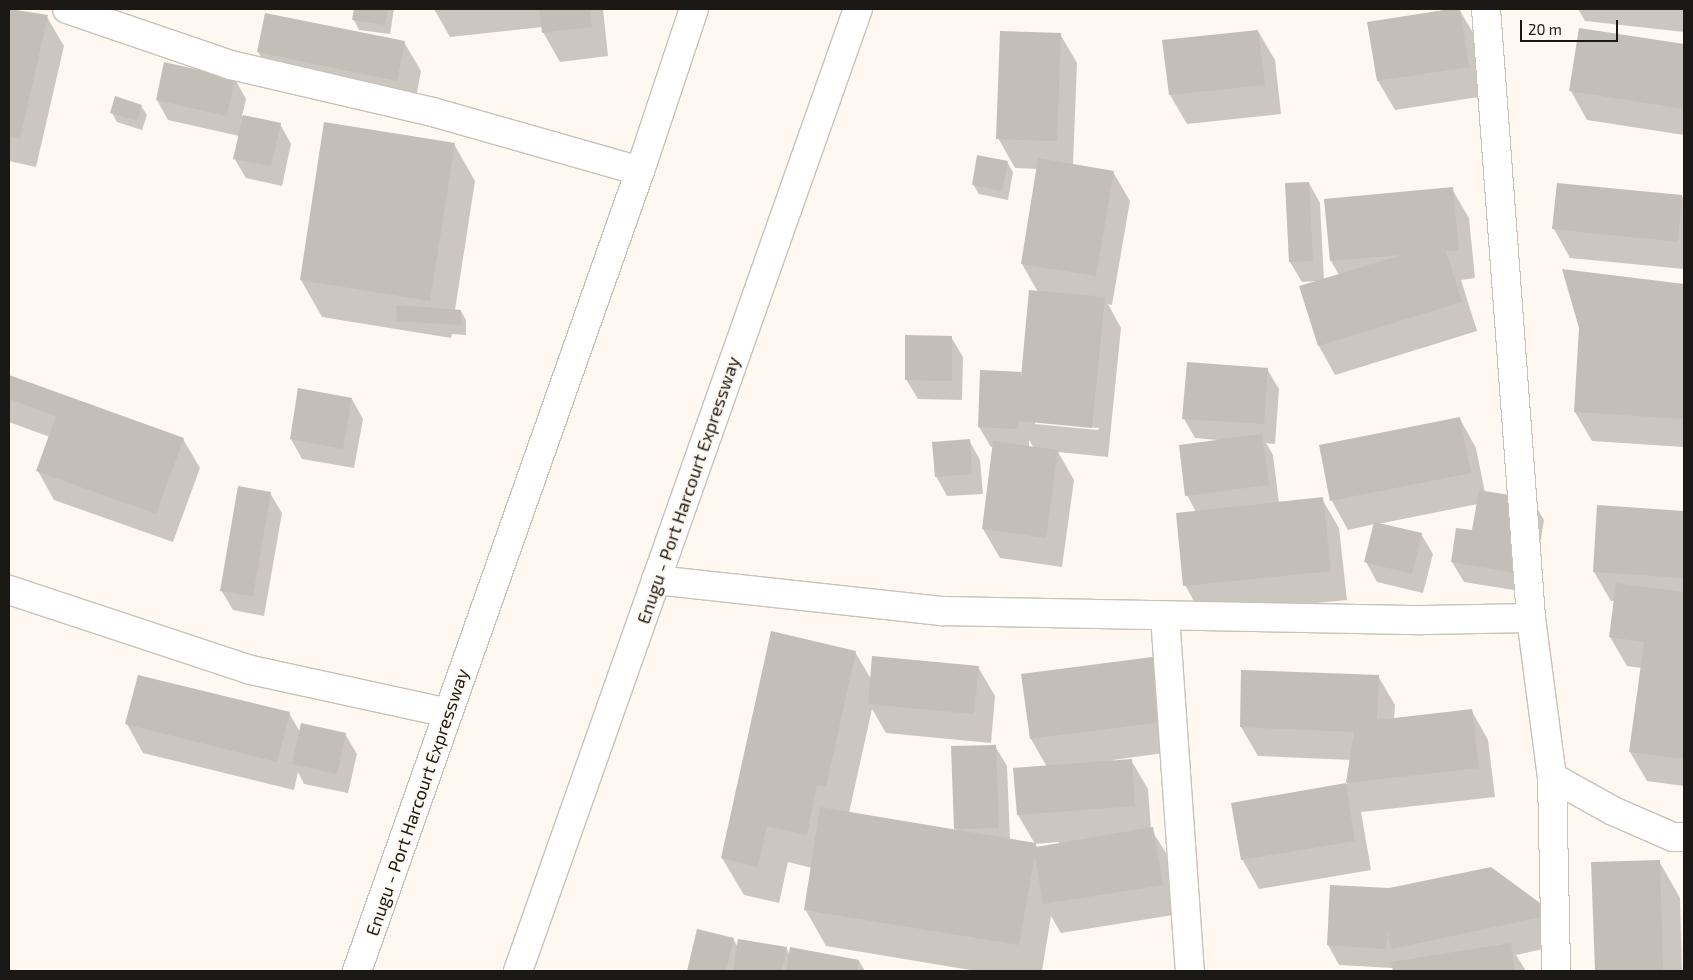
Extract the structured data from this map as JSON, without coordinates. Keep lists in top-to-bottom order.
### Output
{
  "streets": {
    "main road": ["Enugu - Port Harcourt Expressway"]
  },
  "scale_bar": "20 m"
}
